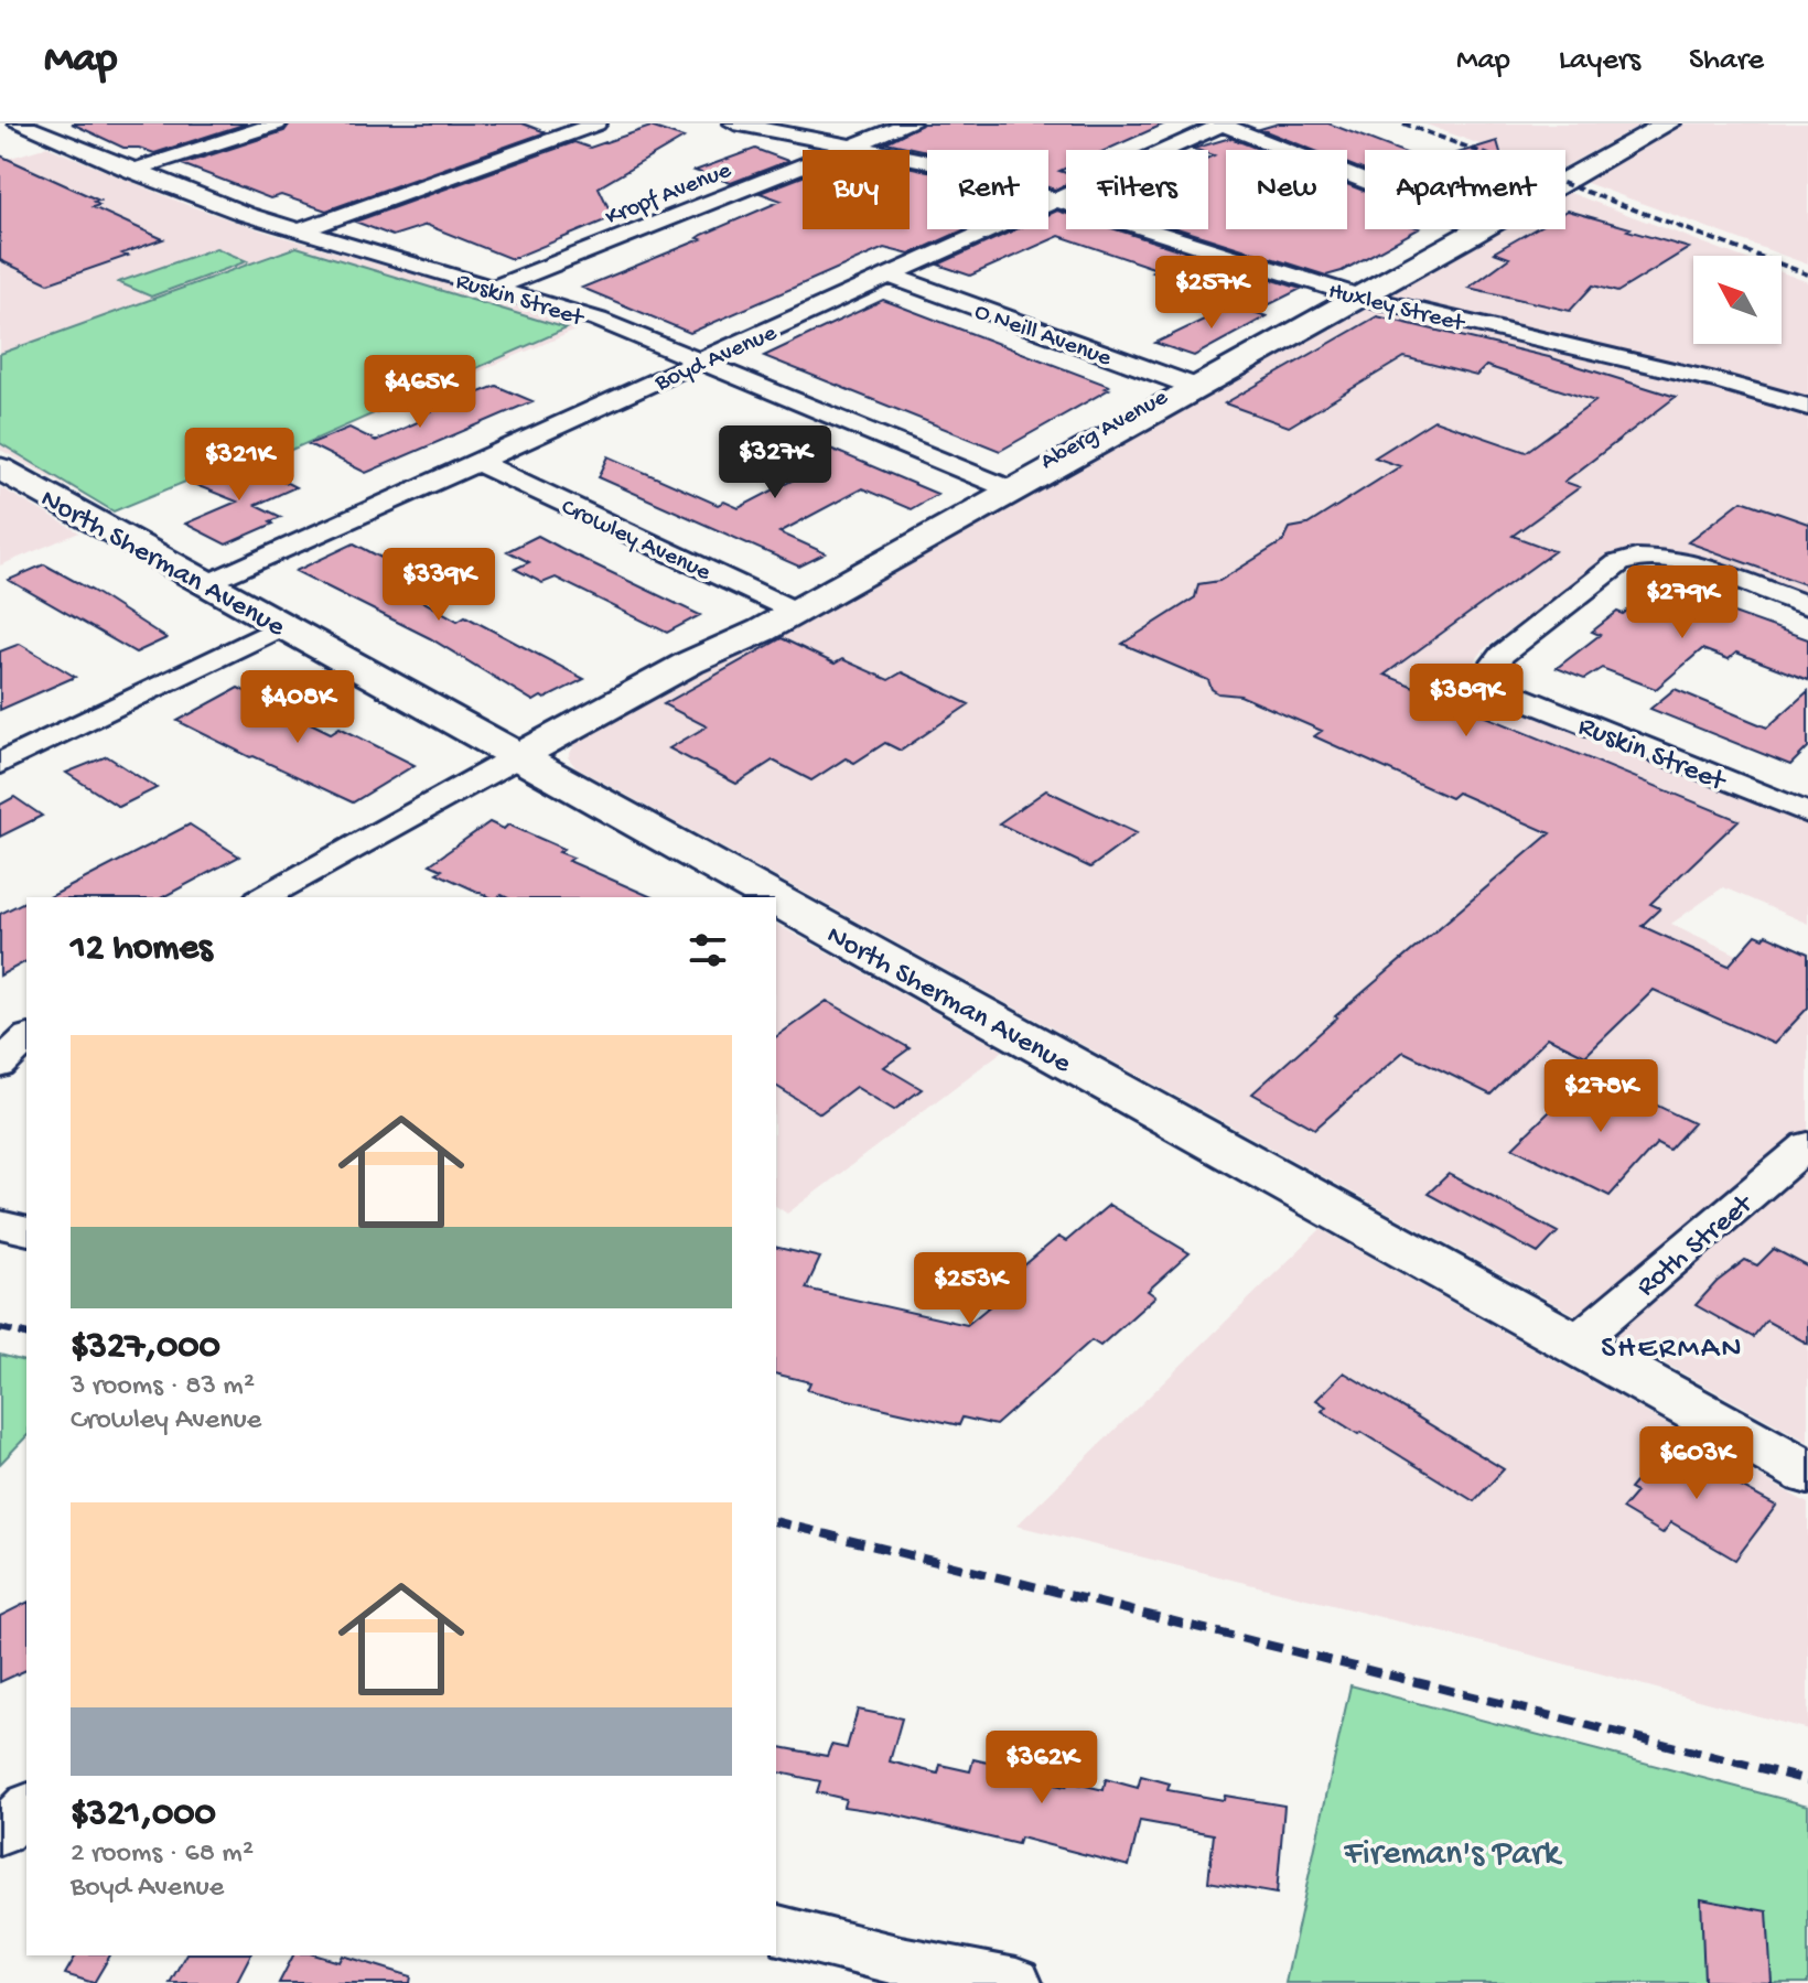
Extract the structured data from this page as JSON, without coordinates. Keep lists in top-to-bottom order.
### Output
{
  "streets": {
    "street": [
      "Kropf Avenue",
      "Ruskin Street",
      "Huxley Street",
      "O Neill Avenue",
      "Boyd Avenue",
      "Aberg Avenue",
      "Crowley Avenue",
      "North Sherman Avenue",
      "Roth Street"
    ]
  },
  "crossings": [
    ["Kropf Avenue", "Ruskin Street"],
    ["Kropf Avenue", "Huxley Street"],
    ["Ruskin Street", "Boyd Avenue"],
    ["Ruskin Street", "Aberg Avenue"],
    ["Huxley Street", "Boyd Avenue"],
    ["Huxley Street", "Aberg Avenue"],
    ["O Neill Avenue", "Boyd Avenue"],
    ["O Neill Avenue", "Aberg Avenue"],
    ["Boyd Avenue", "Crowley Avenue"],
    ["Boyd Avenue", "North Sherman Avenue"],
    ["Aberg Avenue", "Crowley Avenue"],
    ["Aberg Avenue", "North Sherman Avenue"],
    ["North Sherman Avenue", "Roth Street"]
  ],
  "districts": ["SHERMAN"],
  "parks": ["Fireman's Park"],
  "north": "top left",
  "page": {
    "header": "Map",
    "nav": ["Map", "Layers", "Share"],
    "chip": [
      "Buy",
      "Rent",
      "Filters",
      "New",
      "Apartment"
    ],
    "price": [
      "$257K",
      "$465K",
      "$327K",
      "$321K",
      "$339K",
      "$279K",
      "$389K",
      "$408K",
      "$278K",
      "$253K",
      "$603K",
      "$362K"
    ],
    "heading": "12 homes",
    "list": [
      {
        "name": "$327,000",
        "note": "3 rooms · 83 m² · Crowley Avenue"
      },
      {
        "name": "$321,000",
        "note": "2 rooms · 68 m² · Boyd Avenue"
      }
    ]
  }
}
